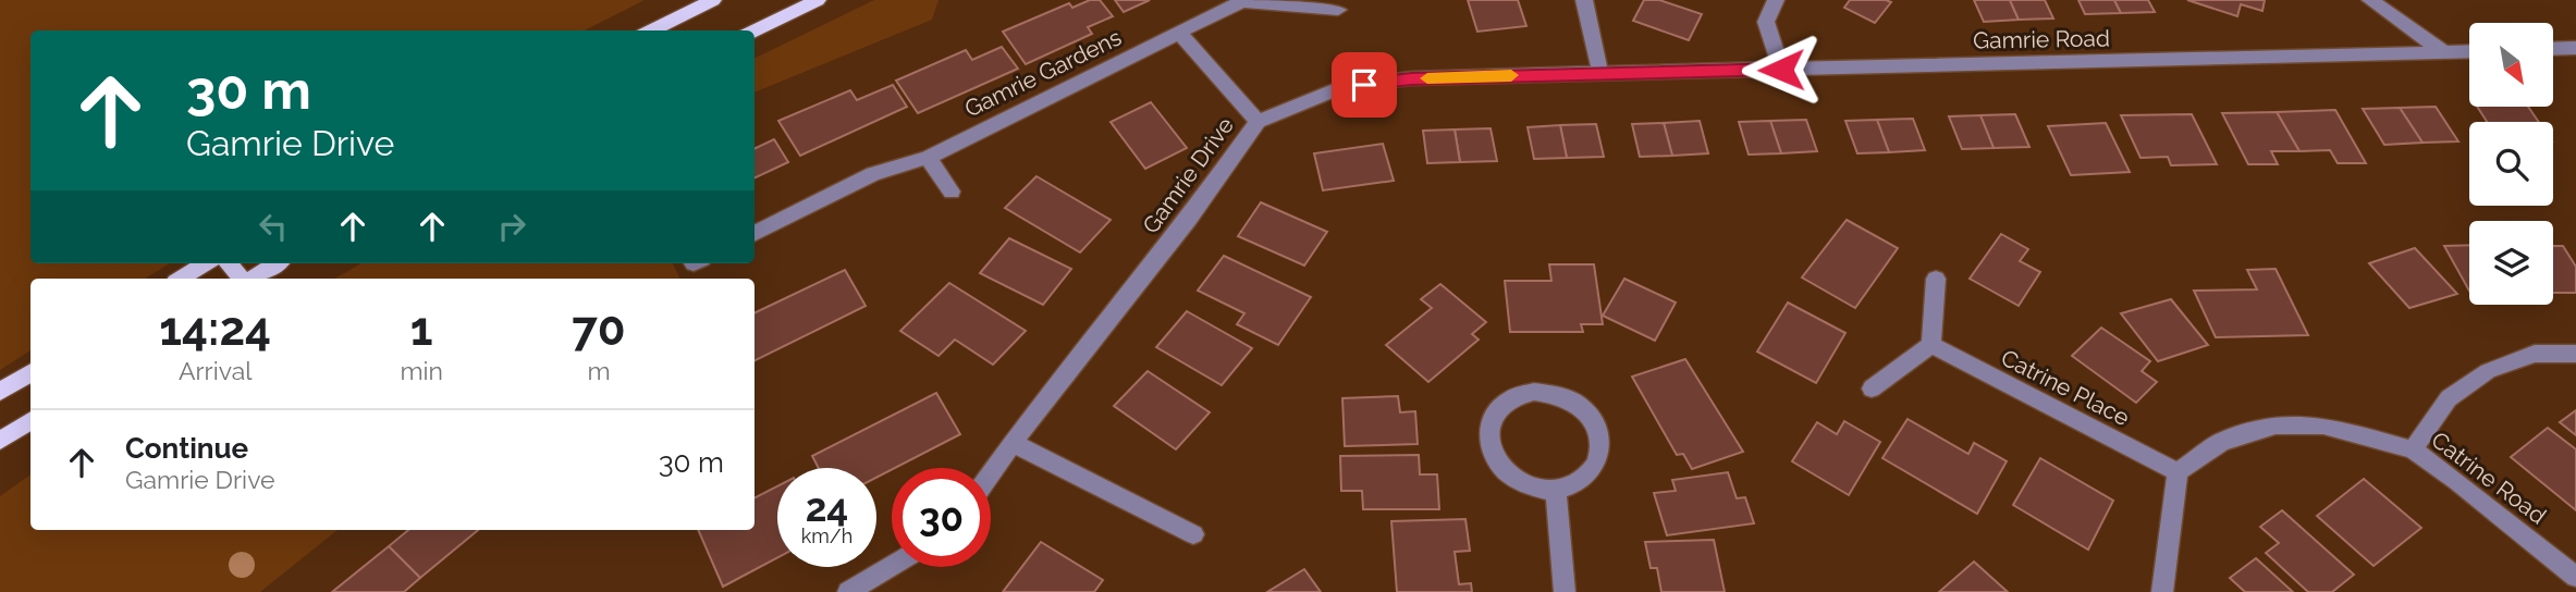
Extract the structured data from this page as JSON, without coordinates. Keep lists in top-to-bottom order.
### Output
{
  "streets": {
    "street": [
      "Gamrie Road",
      "Gamrie Gardens",
      "Gamrie Drive",
      "Catrine Place",
      "Catrine Road"
    ]
  },
  "crossings": [
    ["Gamrie Road", "Gamrie Drive"],
    ["Catrine Place", "Catrine Road"]
  ],
  "north": "bottom right",
  "page": {
    "turn": ["30 m", "Gamrie Drive"],
    "eta": [
      "14:24",
      "Arrival",
      "1",
      "min",
      "70",
      "m"
    ],
    "list": [
      {
        "name": "Continue",
        "note": "Gamrie Drive",
        "value": "30 m"
      }
    ],
    "speed": "24 km/h",
    "limit": "30"
  }
}
